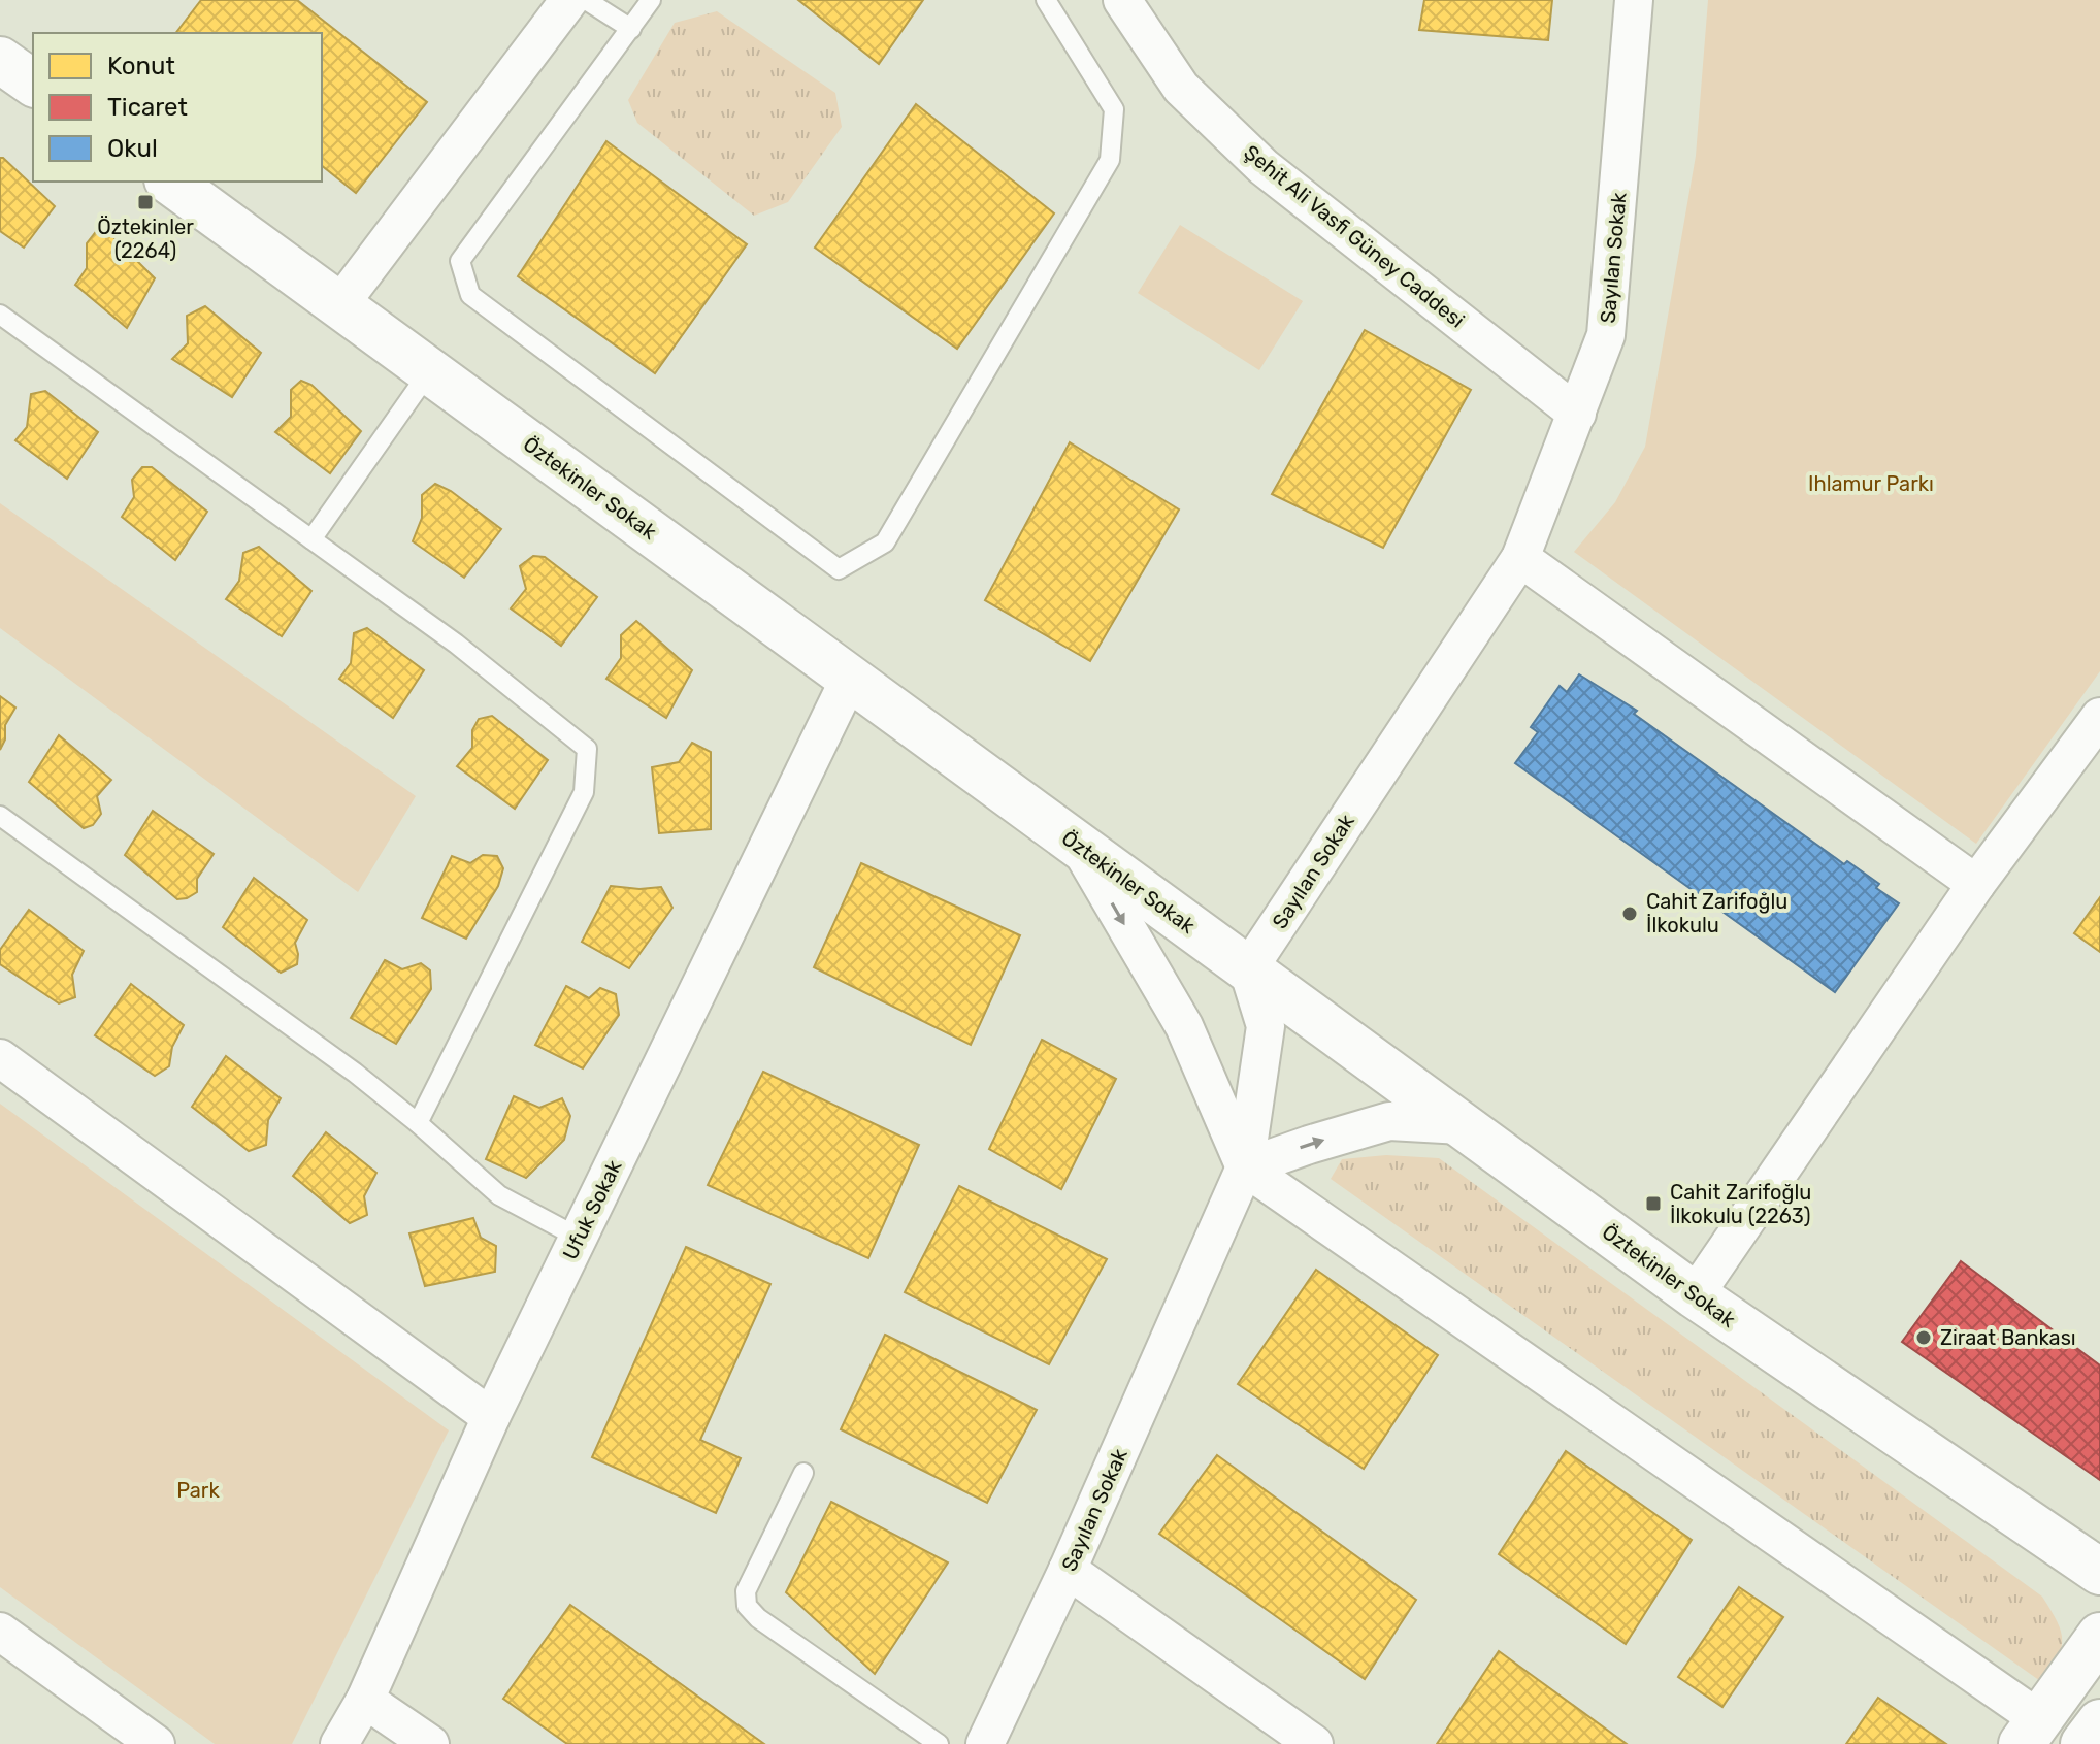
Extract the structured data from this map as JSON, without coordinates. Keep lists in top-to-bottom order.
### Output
{
  "streets": {
    "street": [
      "Şehit Ali Vasfi Güney Caddesi",
      "Sayılan Sokak",
      "Öztekinler Sokak",
      "Ufuk Sokak"
    ]
  },
  "crossings": [
    ["Şehit Ali Vasfi Güney Caddesi", "Sayılan Sokak"],
    ["Sayılan Sokak", "Öztekinler Sokak"],
    ["Öztekinler Sokak", "Ufuk Sokak"]
  ],
  "parks": ["Ihlamur Parkı", "Park"],
  "places": {
    "transit": ["Öztekinler (2264)", "Cahit Zarifoğlu İlkokulu (2263)"],
    "other": ["Cahit Zarifoğlu İlkokulu", "Ziraat Bankası"]
  },
  "legend": ["Konut", "Ticaret", "Okul"]
}
